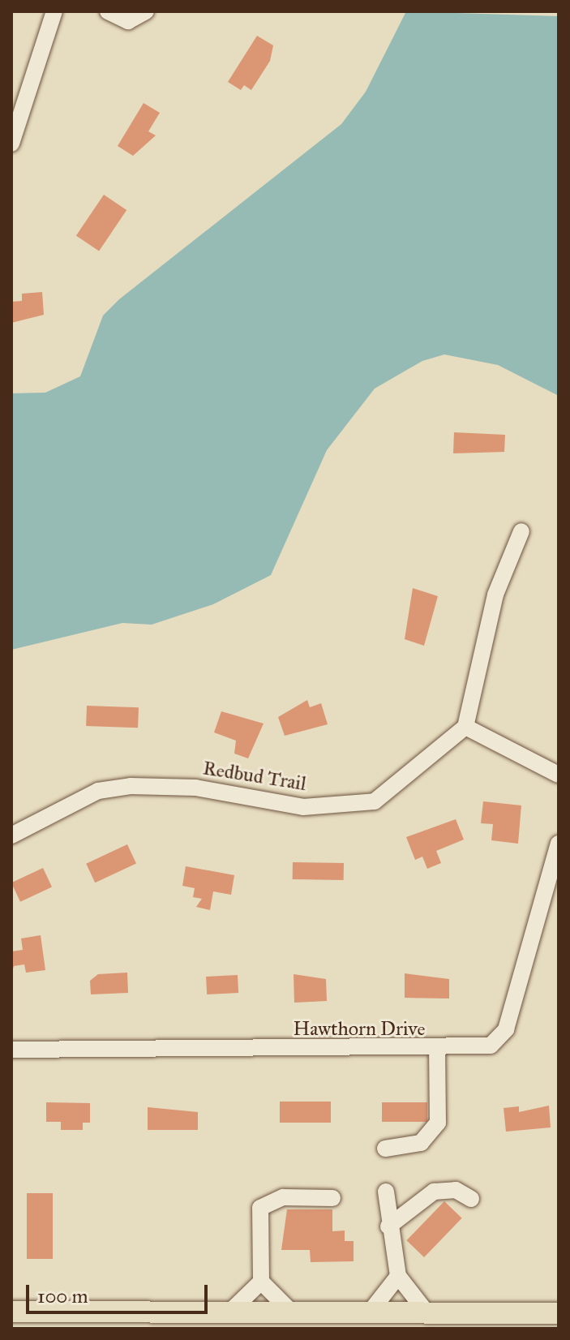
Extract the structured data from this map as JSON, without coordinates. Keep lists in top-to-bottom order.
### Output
{
  "streets": {
    "street": ["Redbud Trail", "Hawthorn Drive"]
  },
  "scale_bar": "100 m"
}
